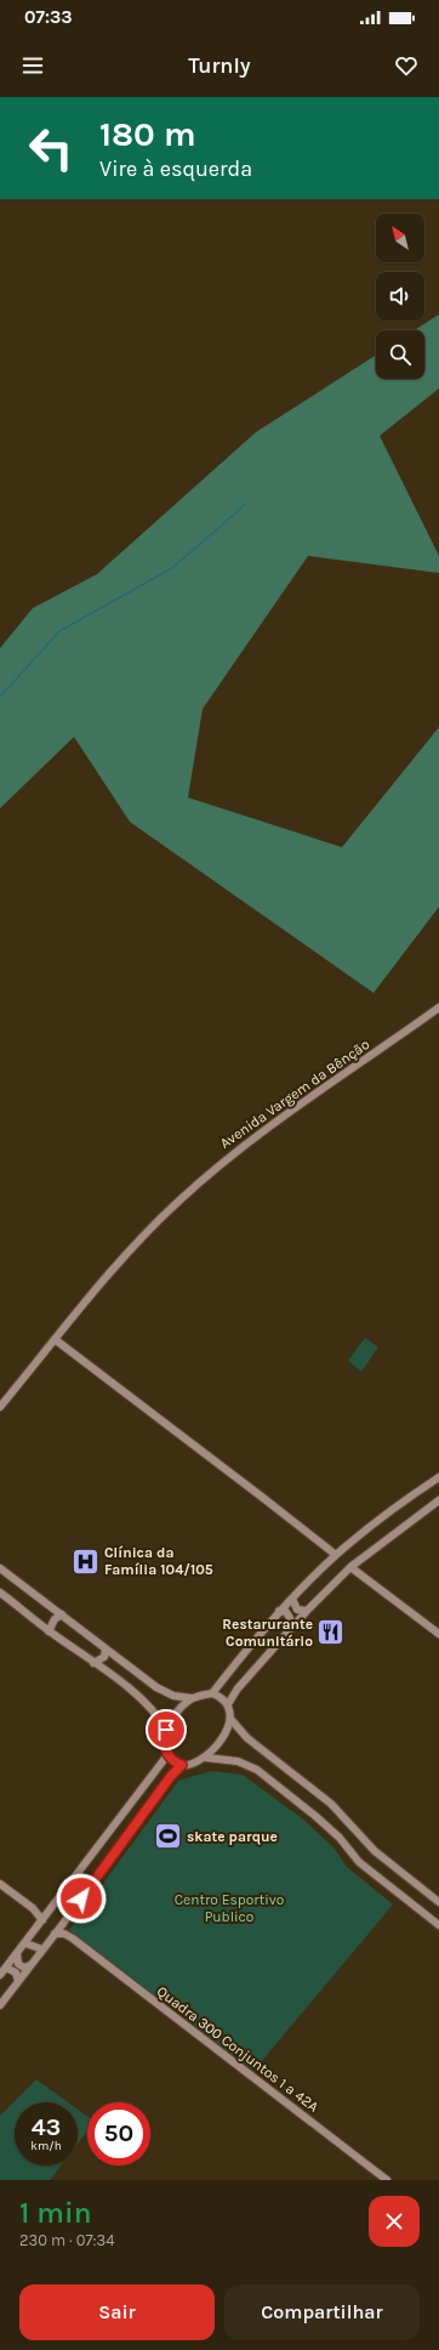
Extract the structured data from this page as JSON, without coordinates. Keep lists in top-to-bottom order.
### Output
{
  "streets": {
    "main road": ["Avenida Vargem da Bênção", "Quadra 300 Conjuntos 1 a 42A"]
  },
  "parks": ["Centro Esportivo Publico"],
  "places": {
    "hospital": ["Clínica da Família 104/105"],
    "restaurant": ["Restarurante Comunitário"],
    "sports": ["skate parque"]
  },
  "north": "top left",
  "page": {
    "status": "07:33",
    "header": "Turnly",
    "turn": ["180 m", "Vire à esquerda"],
    "speed": "43 km/h",
    "limit": "50",
    "heading": ["1 min", "230 m · 07:34"],
    "buttons": ["Sair", "Compartilhar"]
  }
}
